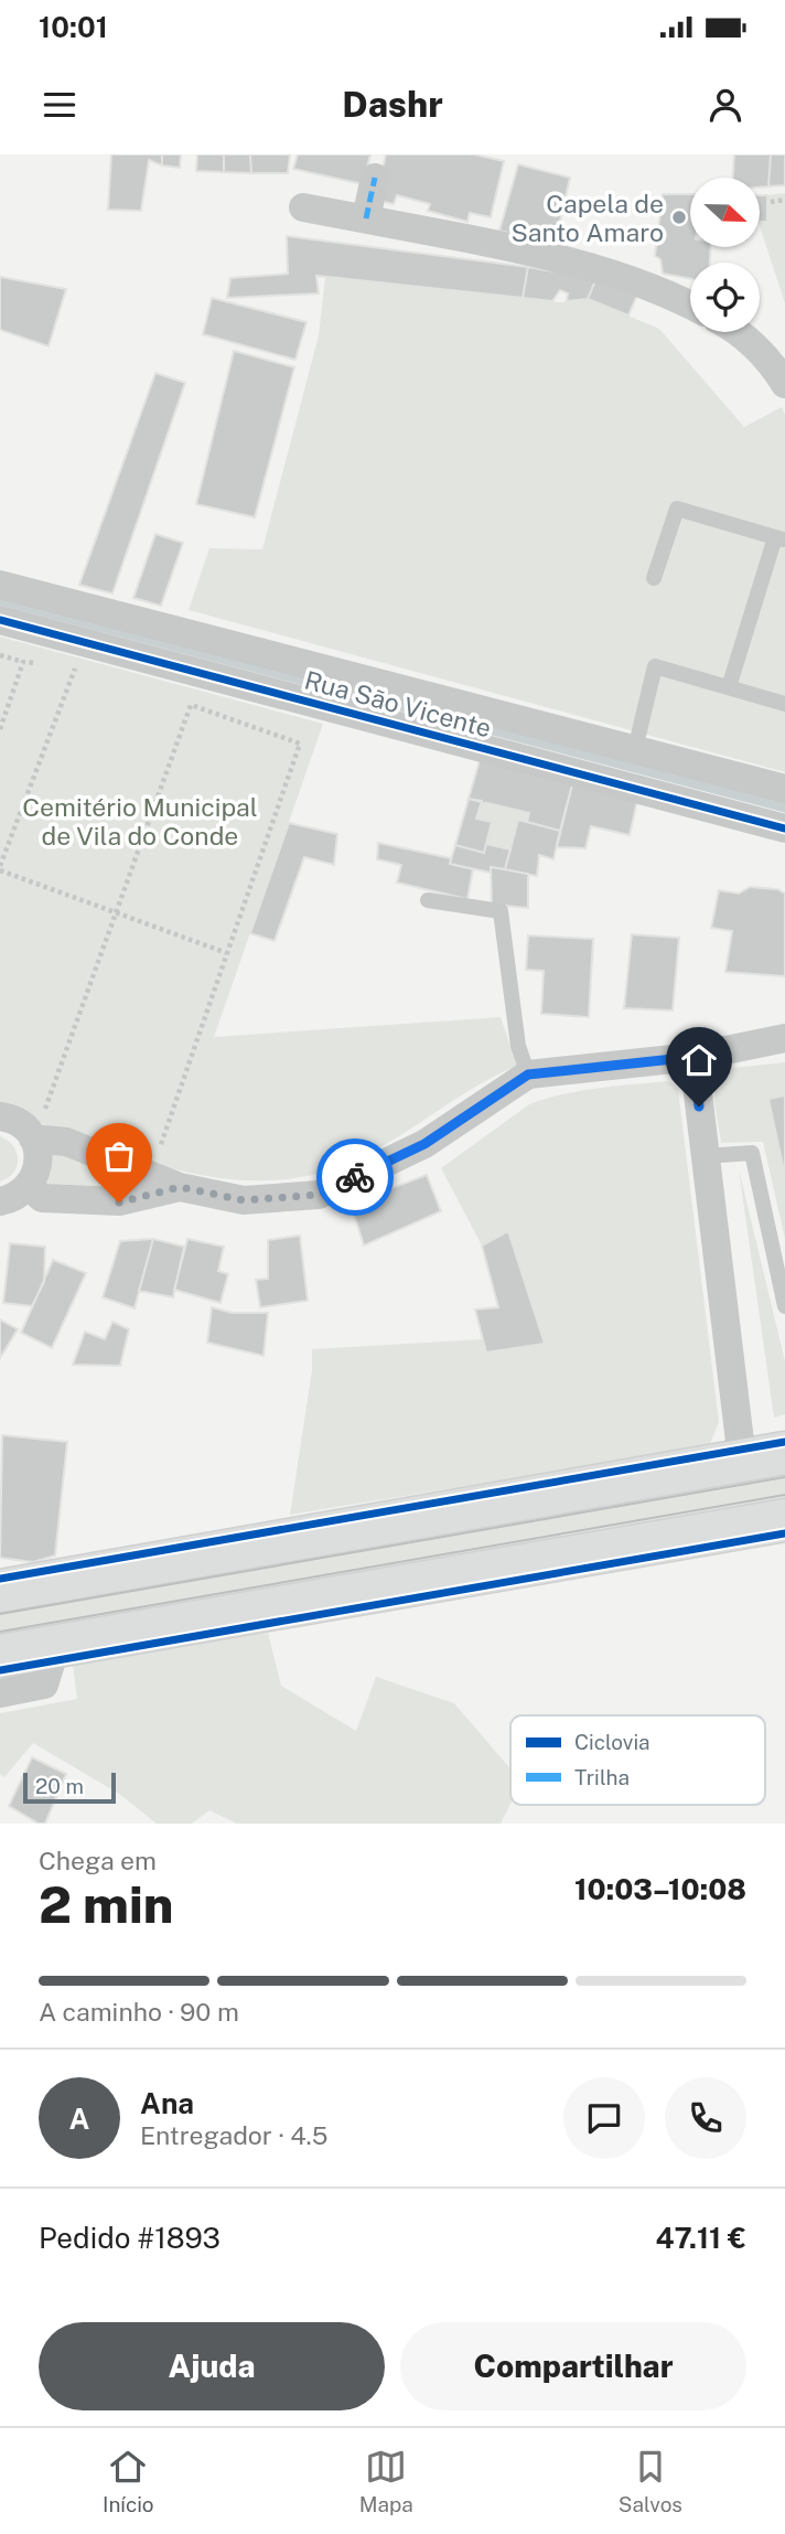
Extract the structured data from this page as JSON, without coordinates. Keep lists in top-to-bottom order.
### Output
{
  "streets": {
    "street": ["Rua São Vicente"]
  },
  "parks": ["Cemitério Municipal de Vila do Conde"],
  "places": ["Capela de Santo Amaro"],
  "legend": ["Ciclovia", "Trilha"],
  "scale_bar": "20 m",
  "north": "right",
  "page": {
    "status": "10:01",
    "header": "Dashr",
    "scale": "20 m",
    "heading": ["2 min", "Chega em", "10:03–10:08"],
    "panel": [
      "Ana",
      "Entregador · 4.5",
      "Pedido #1893",
      "47.11 €"
    ],
    "bar": "A caminho · 90 m",
    "round": "A",
    "buttons": ["Ajuda", "Compartilhar"],
    "tabs": ["Início", "Mapa", "Salvos"]
  }
}
